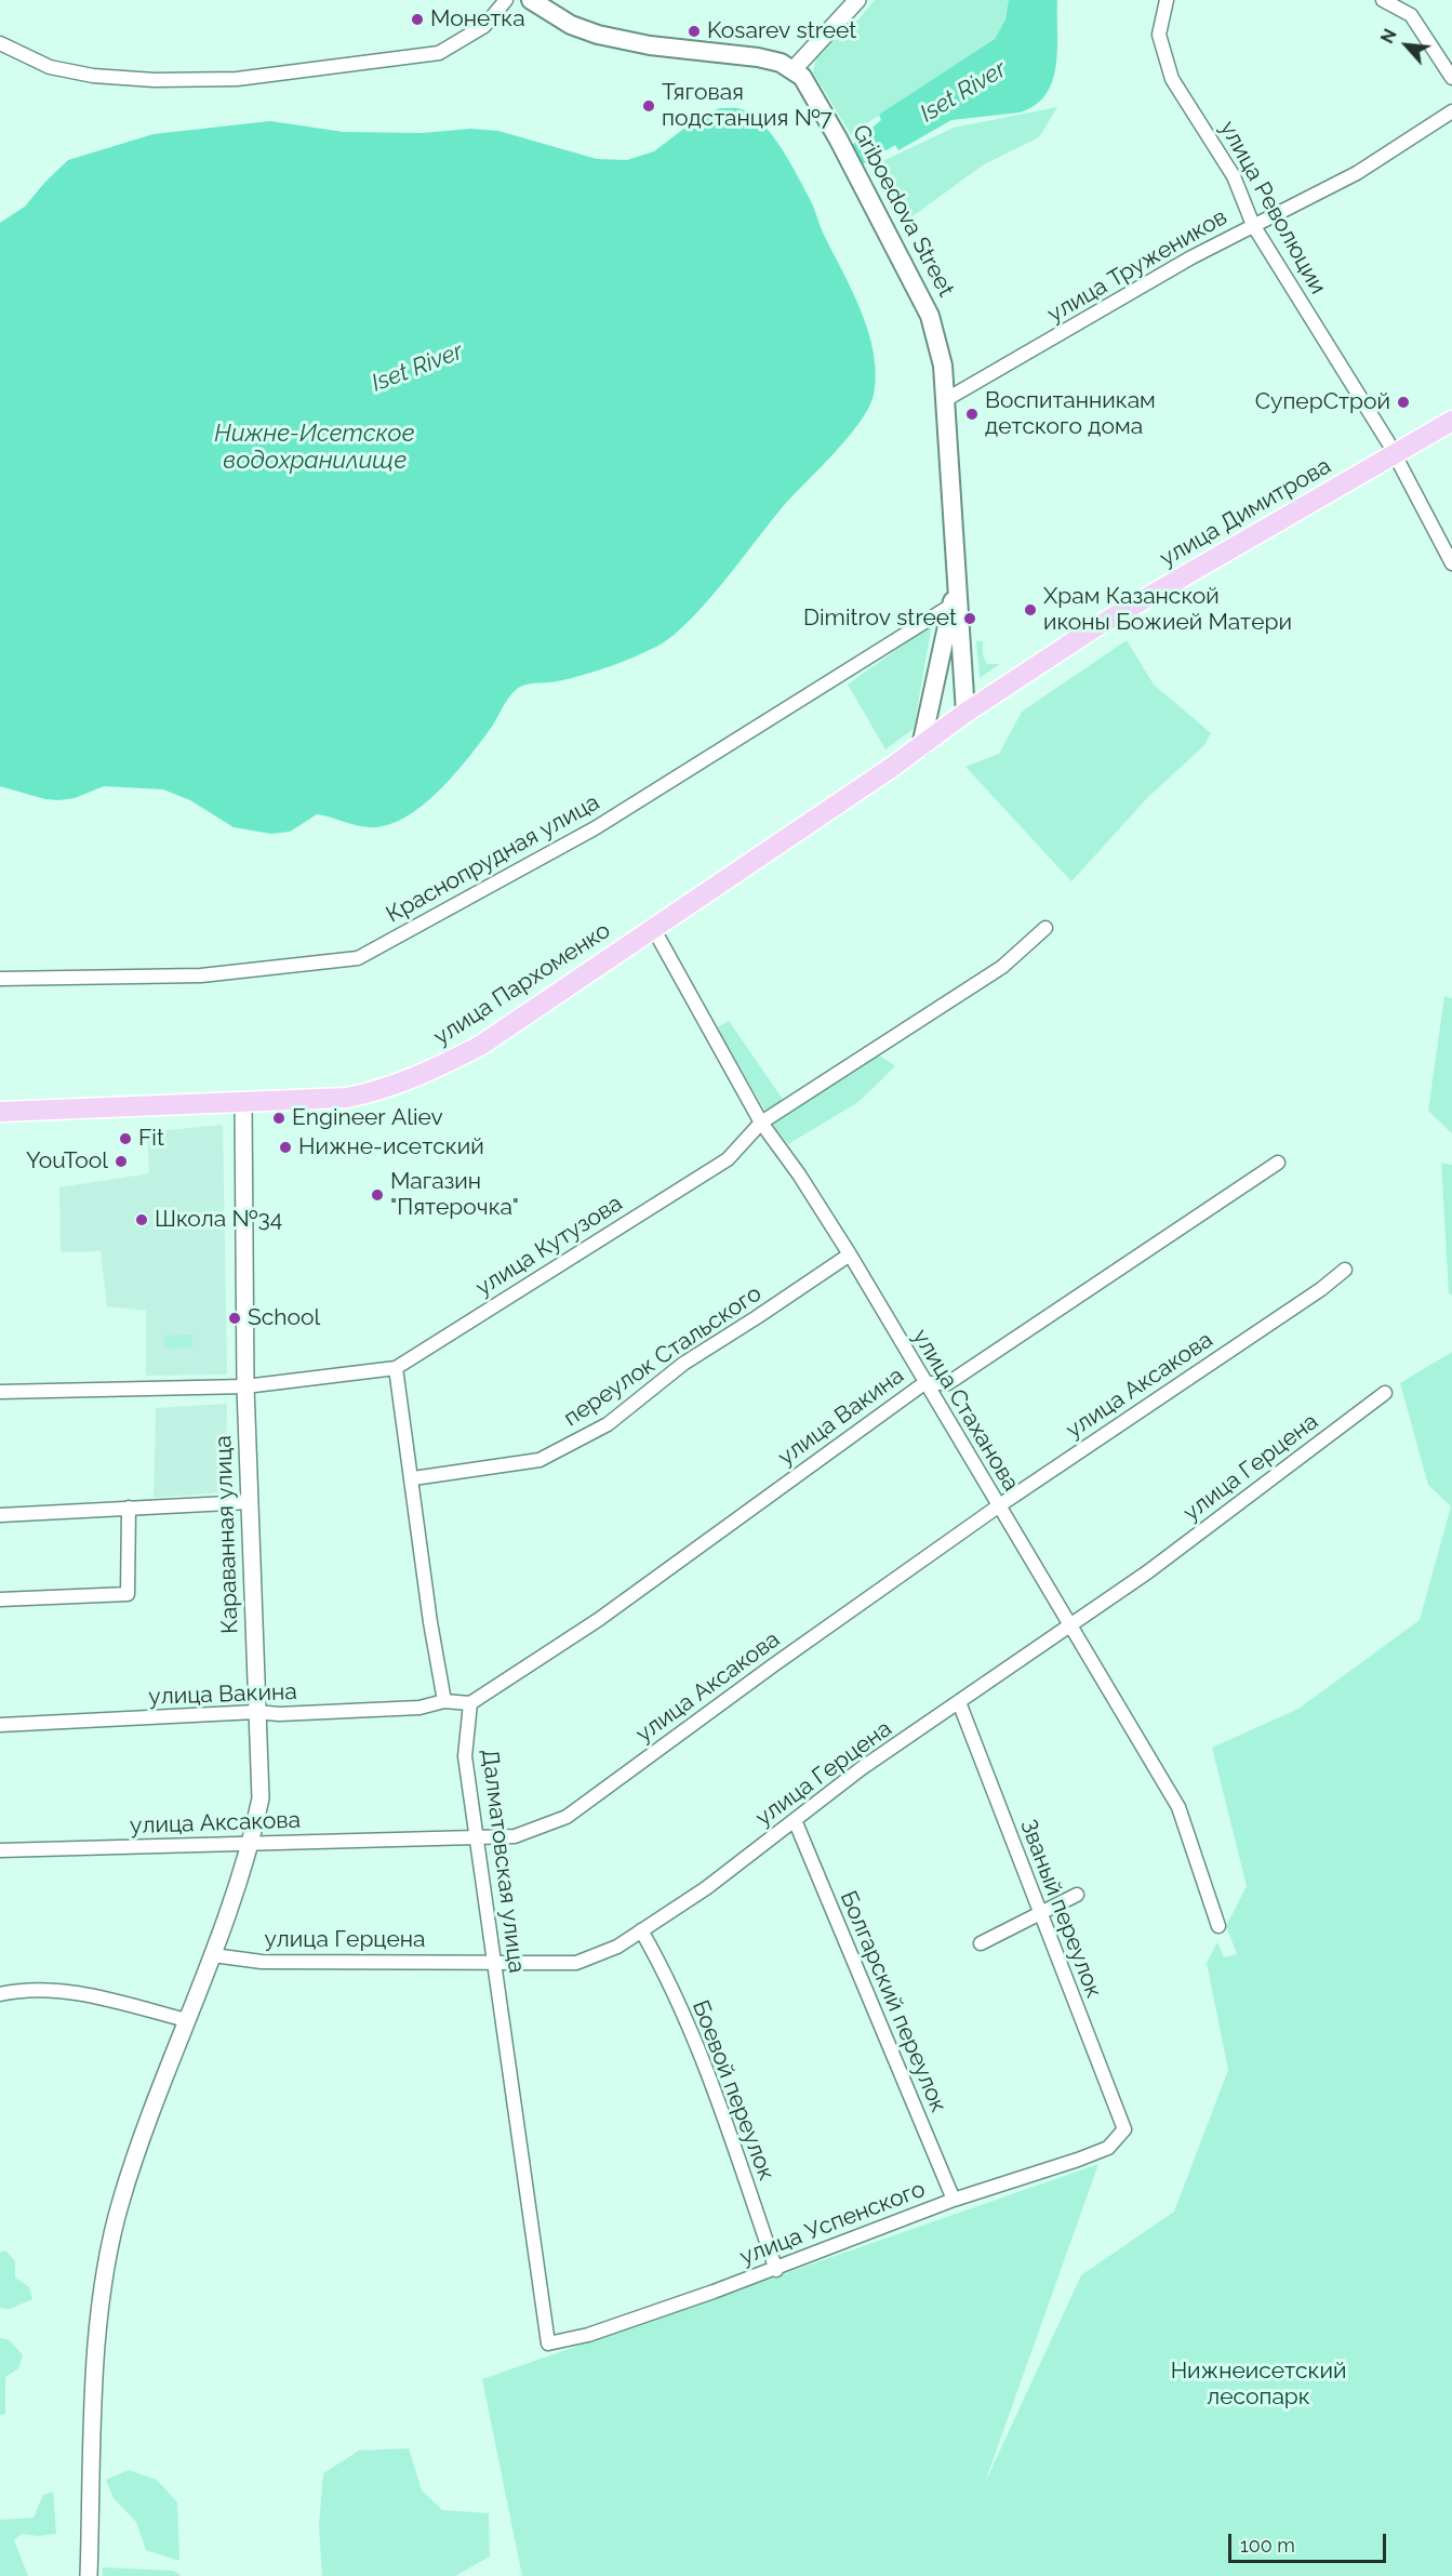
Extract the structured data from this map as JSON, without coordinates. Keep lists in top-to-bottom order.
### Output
{
  "streets": {
    "main road": ["Griboedova Street", "улица Димитрова", "улица Пархоменко"],
    "street": [
      "улица Революции",
      "улица Тружеников",
      "Краснопрудная улица",
      "улица Кутузова",
      "переулок Стальского",
      "улица Аксакова",
      "улица Стаханова",
      "улица Вакина",
      "улица Герцена",
      "Караванная улица",
      "Далматовская улица",
      "Званый переулок",
      "Болгарский переулок",
      "Боевой переулок",
      "улица Успенского"
    ]
  },
  "crossings": [
    ["улица Революции", "улица Тружеников"],
    ["улица Революции", "улица Димитрова"],
    ["Griboedova Street", "улица Тружеников"],
    ["Griboedova Street", "улица Димитрова"],
    ["Griboedova Street", "Краснопрудная улица"],
    ["Griboedova Street", "улица Пархоменко"],
    ["улица Димитрова", "улица Пархоменко"],
    ["улица Пархоменко", "улица Стаханова"],
    ["улица Пархоменко", "Караванная улица"],
    ["улица Кутузова", "улица Стаханова"],
    ["улица Кутузова", "Караванная улица"],
    ["переулок Стальского", "улица Стаханова"],
    ["улица Аксакова", "улица Стаханова"],
    ["улица Аксакова", "Караванная улица"],
    ["улица Аксакова", "Далматовская улица"],
    ["улица Стаханова", "улица Вакина"],
    ["улица Стаханова", "улица Герцена"],
    ["улица Вакина", "Караванная улица"],
    ["улица Вакина", "Далматовская улица"],
    ["улица Герцена", "Караванная улица"],
    ["улица Герцена", "Далматовская улица"],
    ["улица Герцена", "Званый переулок"],
    ["улица Герцена", "Болгарский переулок"],
    ["улица Герцена", "Боевой переулок"],
    ["Далматовская улица", "улица Успенского"],
    ["Званый переулок", "улица Успенского"],
    ["Болгарский переулок", "улица Успенского"],
    ["Боевой переулок", "улица Успенского"]
  ],
  "water": ["Iset River", "Нижне-Исетское водохранилище"],
  "parks": ["Нижнеисетский лесопарк"],
  "places": [
    "Монетка",
    "Kosarev street",
    "Тяговая подстанция №7",
    "СуперСтрой",
    "Воспитанникам детского дома",
    "Храм Казанской иконы Божией Матери",
    "Dimitrov street",
    "Engineer Aliev",
    "Fit",
    "Нижне-исетский",
    "YouTool",
    "Магазин \"Пятерочка\"",
    "Школа №34",
    "School"
  ],
  "scale_bar": "100 m",
  "north": "top left"
}
